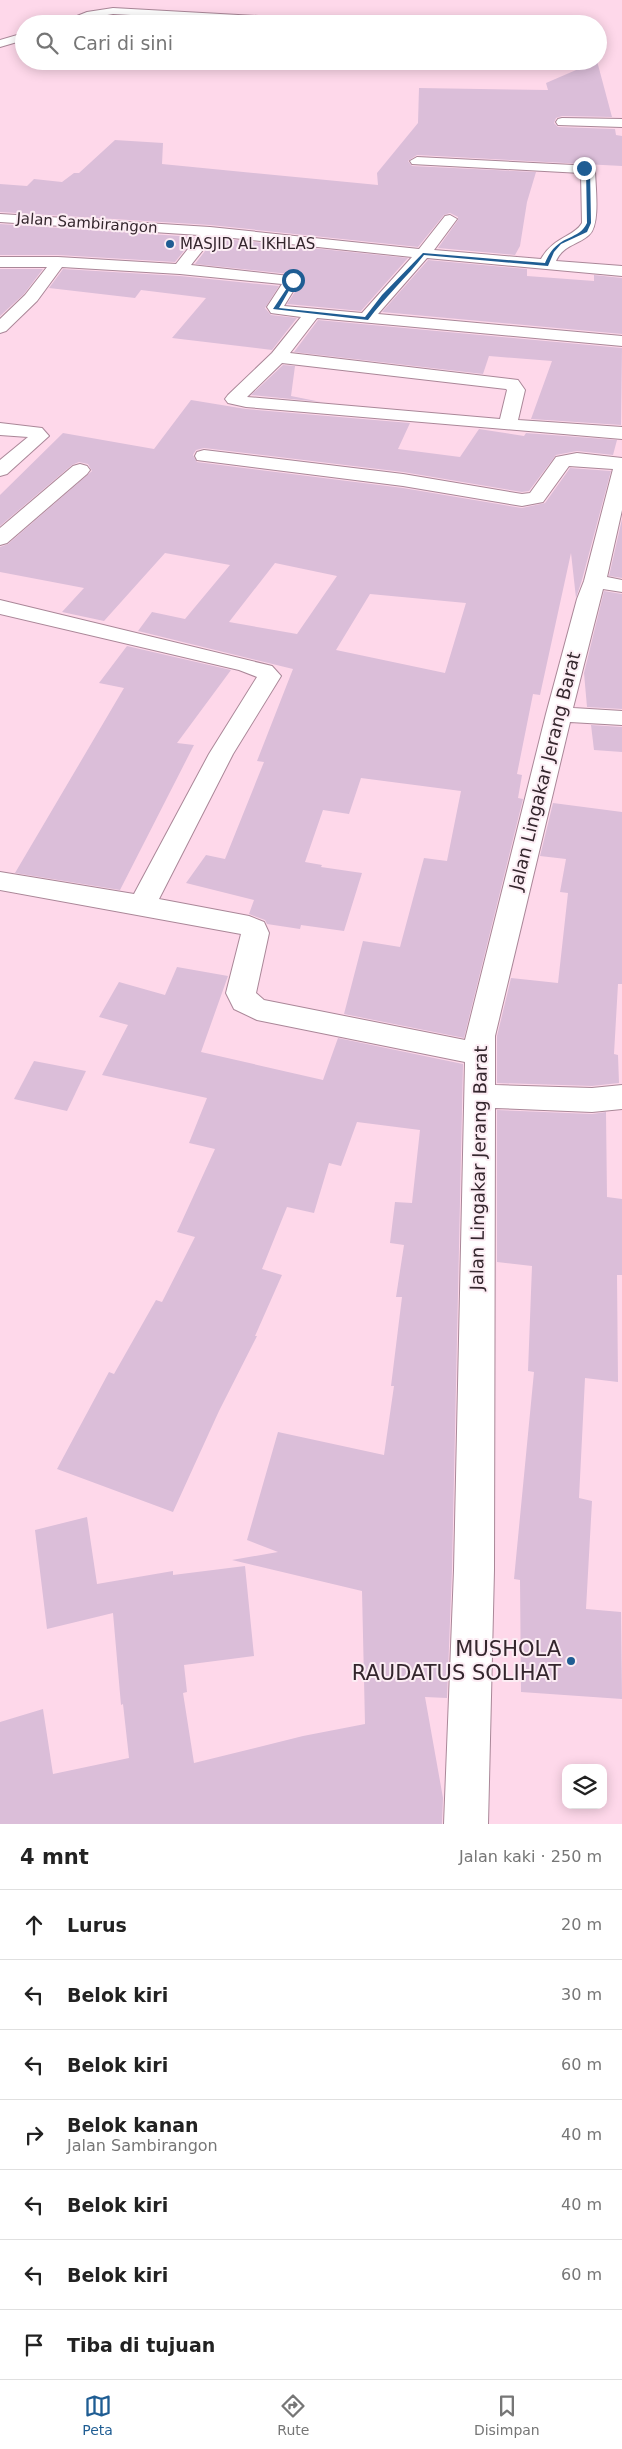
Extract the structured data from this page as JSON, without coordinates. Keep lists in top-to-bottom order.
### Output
{
  "streets": {
    "street": ["Jalan Sambirangon", "Jalan Lingakar Jerang Barat"]
  },
  "places": ["MASJID AL IKHLAS", "MUSHOLA RAUDATUS SOLIHAT"],
  "page": {
    "search": "Cari di sini",
    "heading": ["4 mnt", "Jalan kaki · 250 m"],
    "list": [
      ["Lurus", "20 m"],
      ["Belok kiri", "30 m"],
      ["Belok kiri", "60 m"],
      ["Belok kanan", "Jalan Sambirangon", "40 m"],
      ["Belok kiri", "40 m"],
      ["Belok kiri", "60 m"],
      "Tiba di tujuan"
    ],
    "nav": ["Peta", "Rute", "Disimpan"]
  }
}
